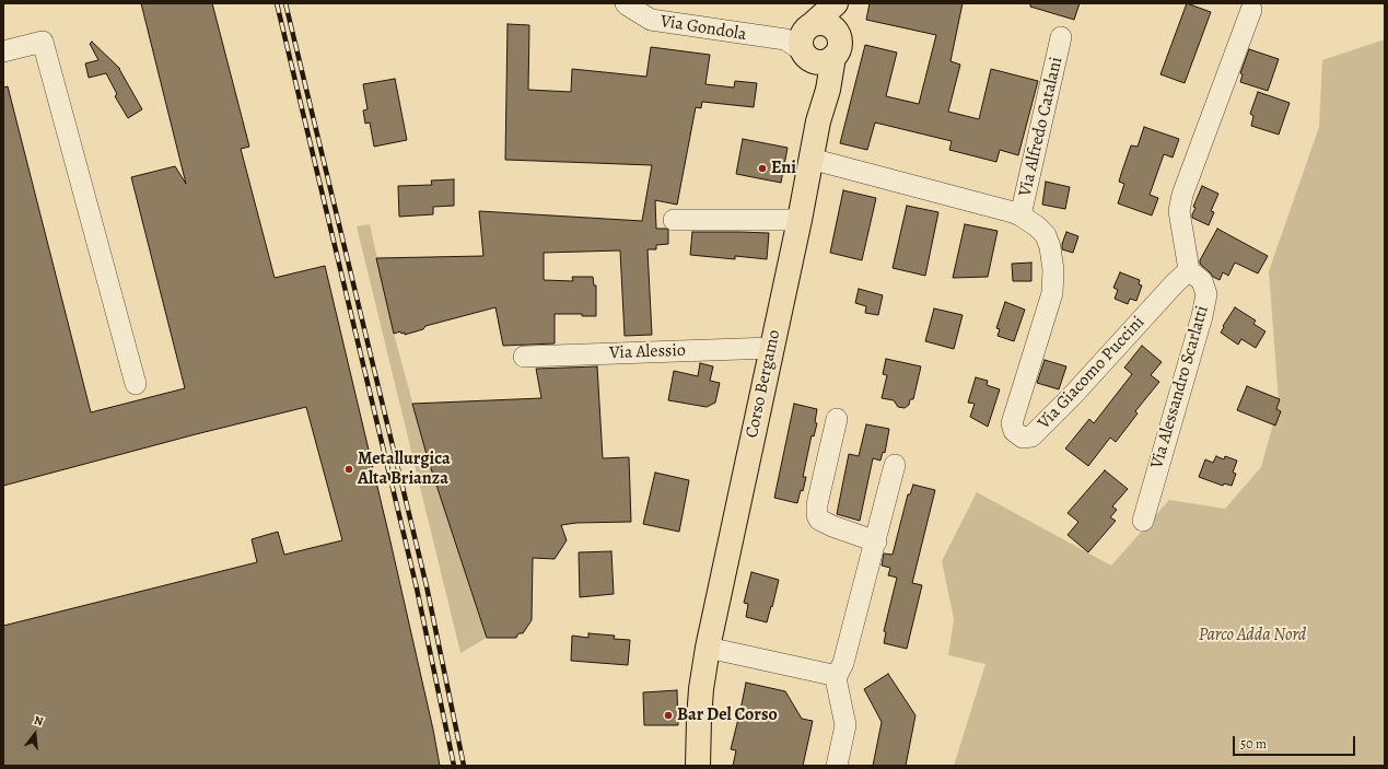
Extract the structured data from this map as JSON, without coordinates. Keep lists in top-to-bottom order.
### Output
{
  "streets": {
    "main road": ["Corso Bergamo"],
    "street": [
      "Via Gondola",
      "Via Alfredo Catalani",
      "Via Alessio",
      "Via Giacomo Puccini",
      "Via Alessandro Scarlatti"
    ]
  },
  "crossings": [
    ["Via Gondola", "Corso Bergamo"],
    ["Via Alfredo Catalani", "Via Giacomo Puccini"],
    ["Via Alessio", "Corso Bergamo"],
    ["Via Giacomo Puccini", "Corso Bergamo"],
    ["Via Giacomo Puccini", "Via Alessandro Scarlatti"]
  ],
  "parks": ["Parco Adda Nord"],
  "places": ["Eni", "Metallurgica Alta Brianza", "Bar Del Corso"],
  "scale_bar": "50 m",
  "north": "top"
}
